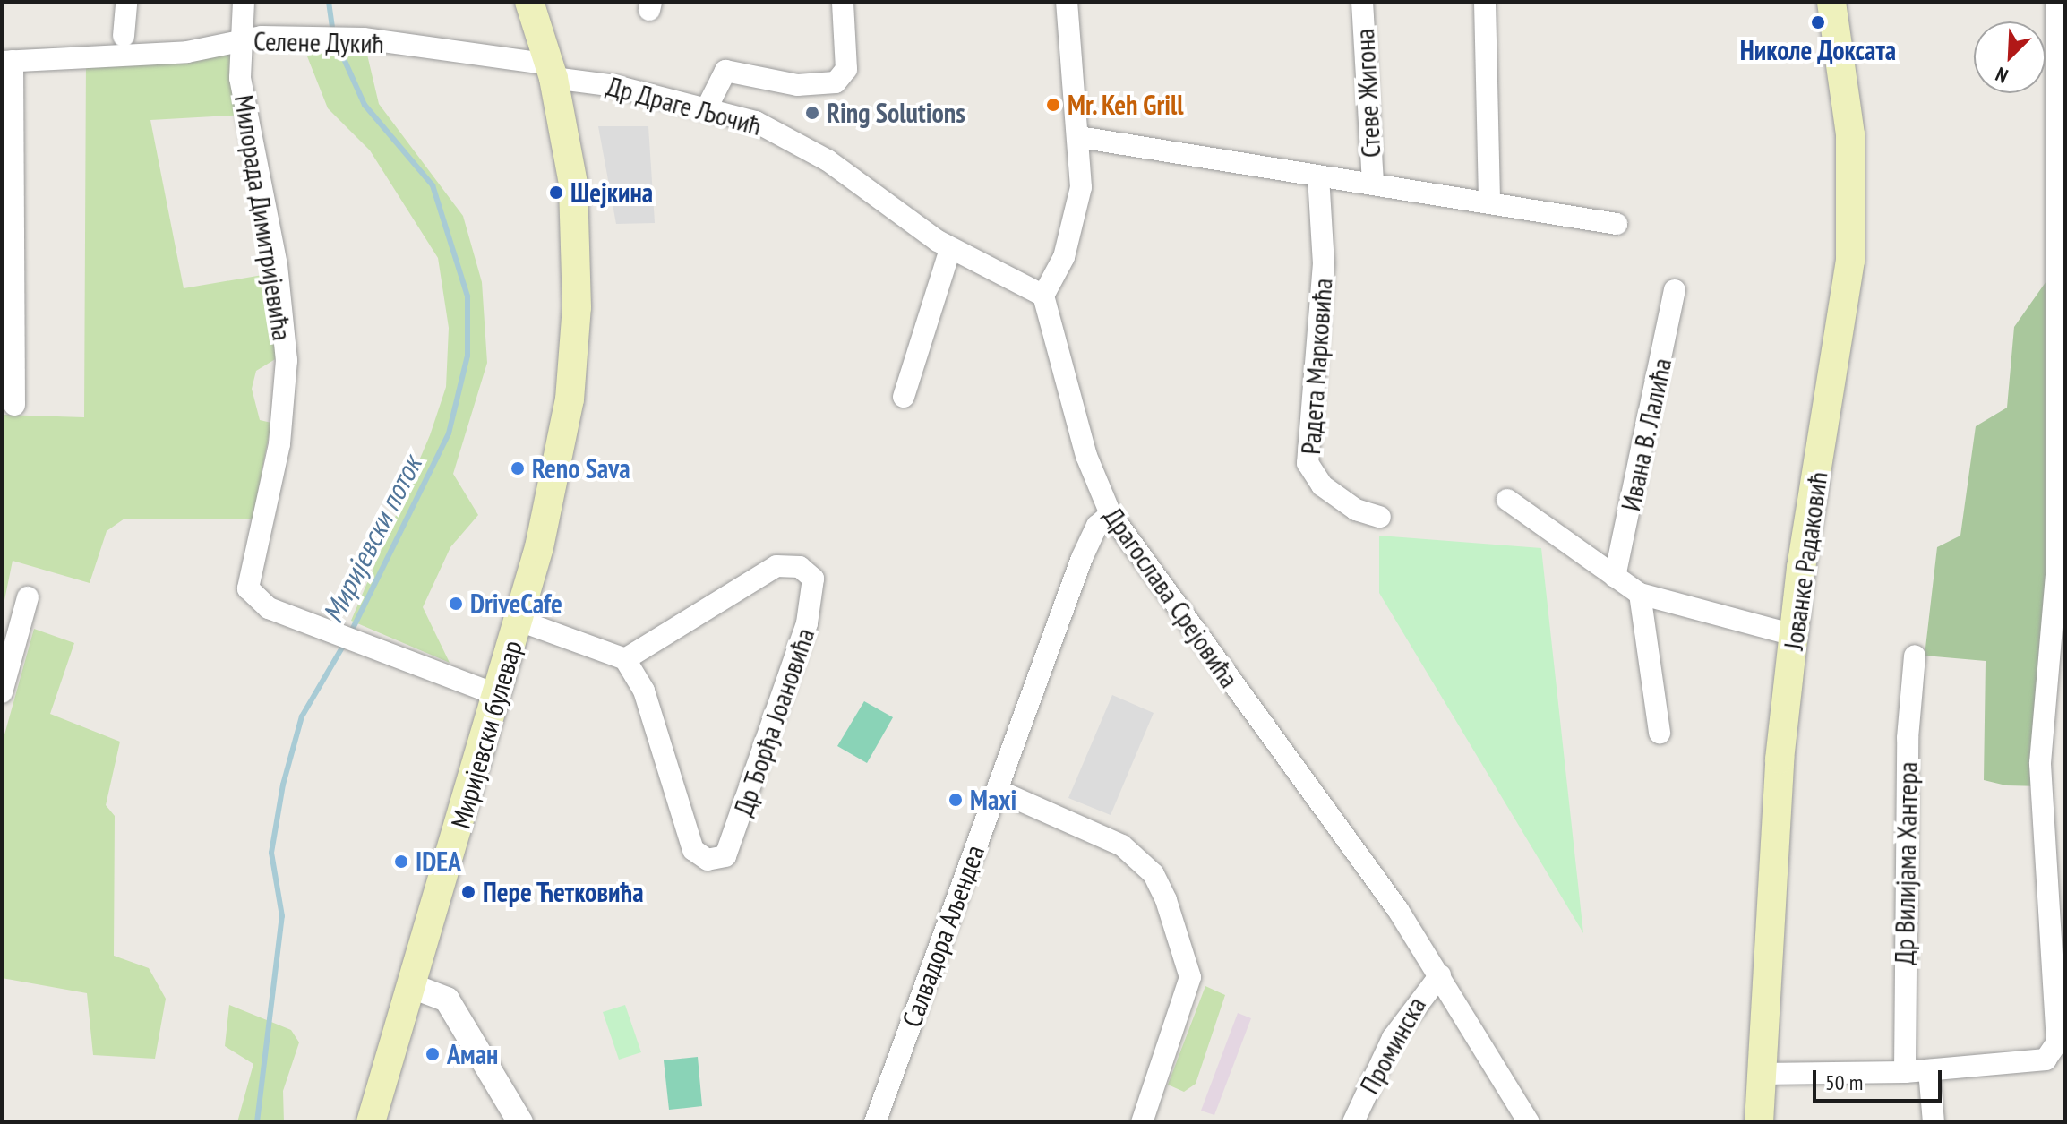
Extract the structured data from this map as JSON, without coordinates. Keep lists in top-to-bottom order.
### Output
{
  "streets": {
    "main road": ["Јованке Радаковић", "Миријевски булевар"],
    "street": [
      "Селене Дукић",
      "Стеве Жигона",
      "Др Драге Љочић",
      "Милорада Димитријевића",
      "Радета Марковића",
      "Ивана В. Лалића",
      "Драгослава Срејовића",
      "Др Ђорђа Јоановића",
      "Др Вилијама Хантера",
      "Салвадора Аљендеа",
      "Проминска"
    ]
  },
  "crossings": [
    ["Селене Дукић", "Др Драге Љочић"],
    ["Селене Дукић", "Милорада Димитријевића"],
    ["Селене Дукић", "Миријевски булевар"],
    ["Др Драге Љочић", "Драгослава Срејовића"],
    ["Др Драге Љочић", "Миријевски булевар"],
    ["Милорада Димитријевића", "Миријевски булевар"],
    ["Драгослава Срејовића", "Салвадора Аљендеа"],
    ["Драгослава Срејовића", "Проминска"]
  ],
  "water": ["Миријевски поток"],
  "places": [
    "Николе Доксата",
    "Mr. Keh Grill",
    "Ring Solutions",
    "Шејкина",
    "Reno Sava",
    "DriveCafe",
    "Maxi",
    "IDEA",
    "Пере Ћетковића",
    "Аман"
  ],
  "scale_bar": "50 m",
  "north": "bottom left"
}
